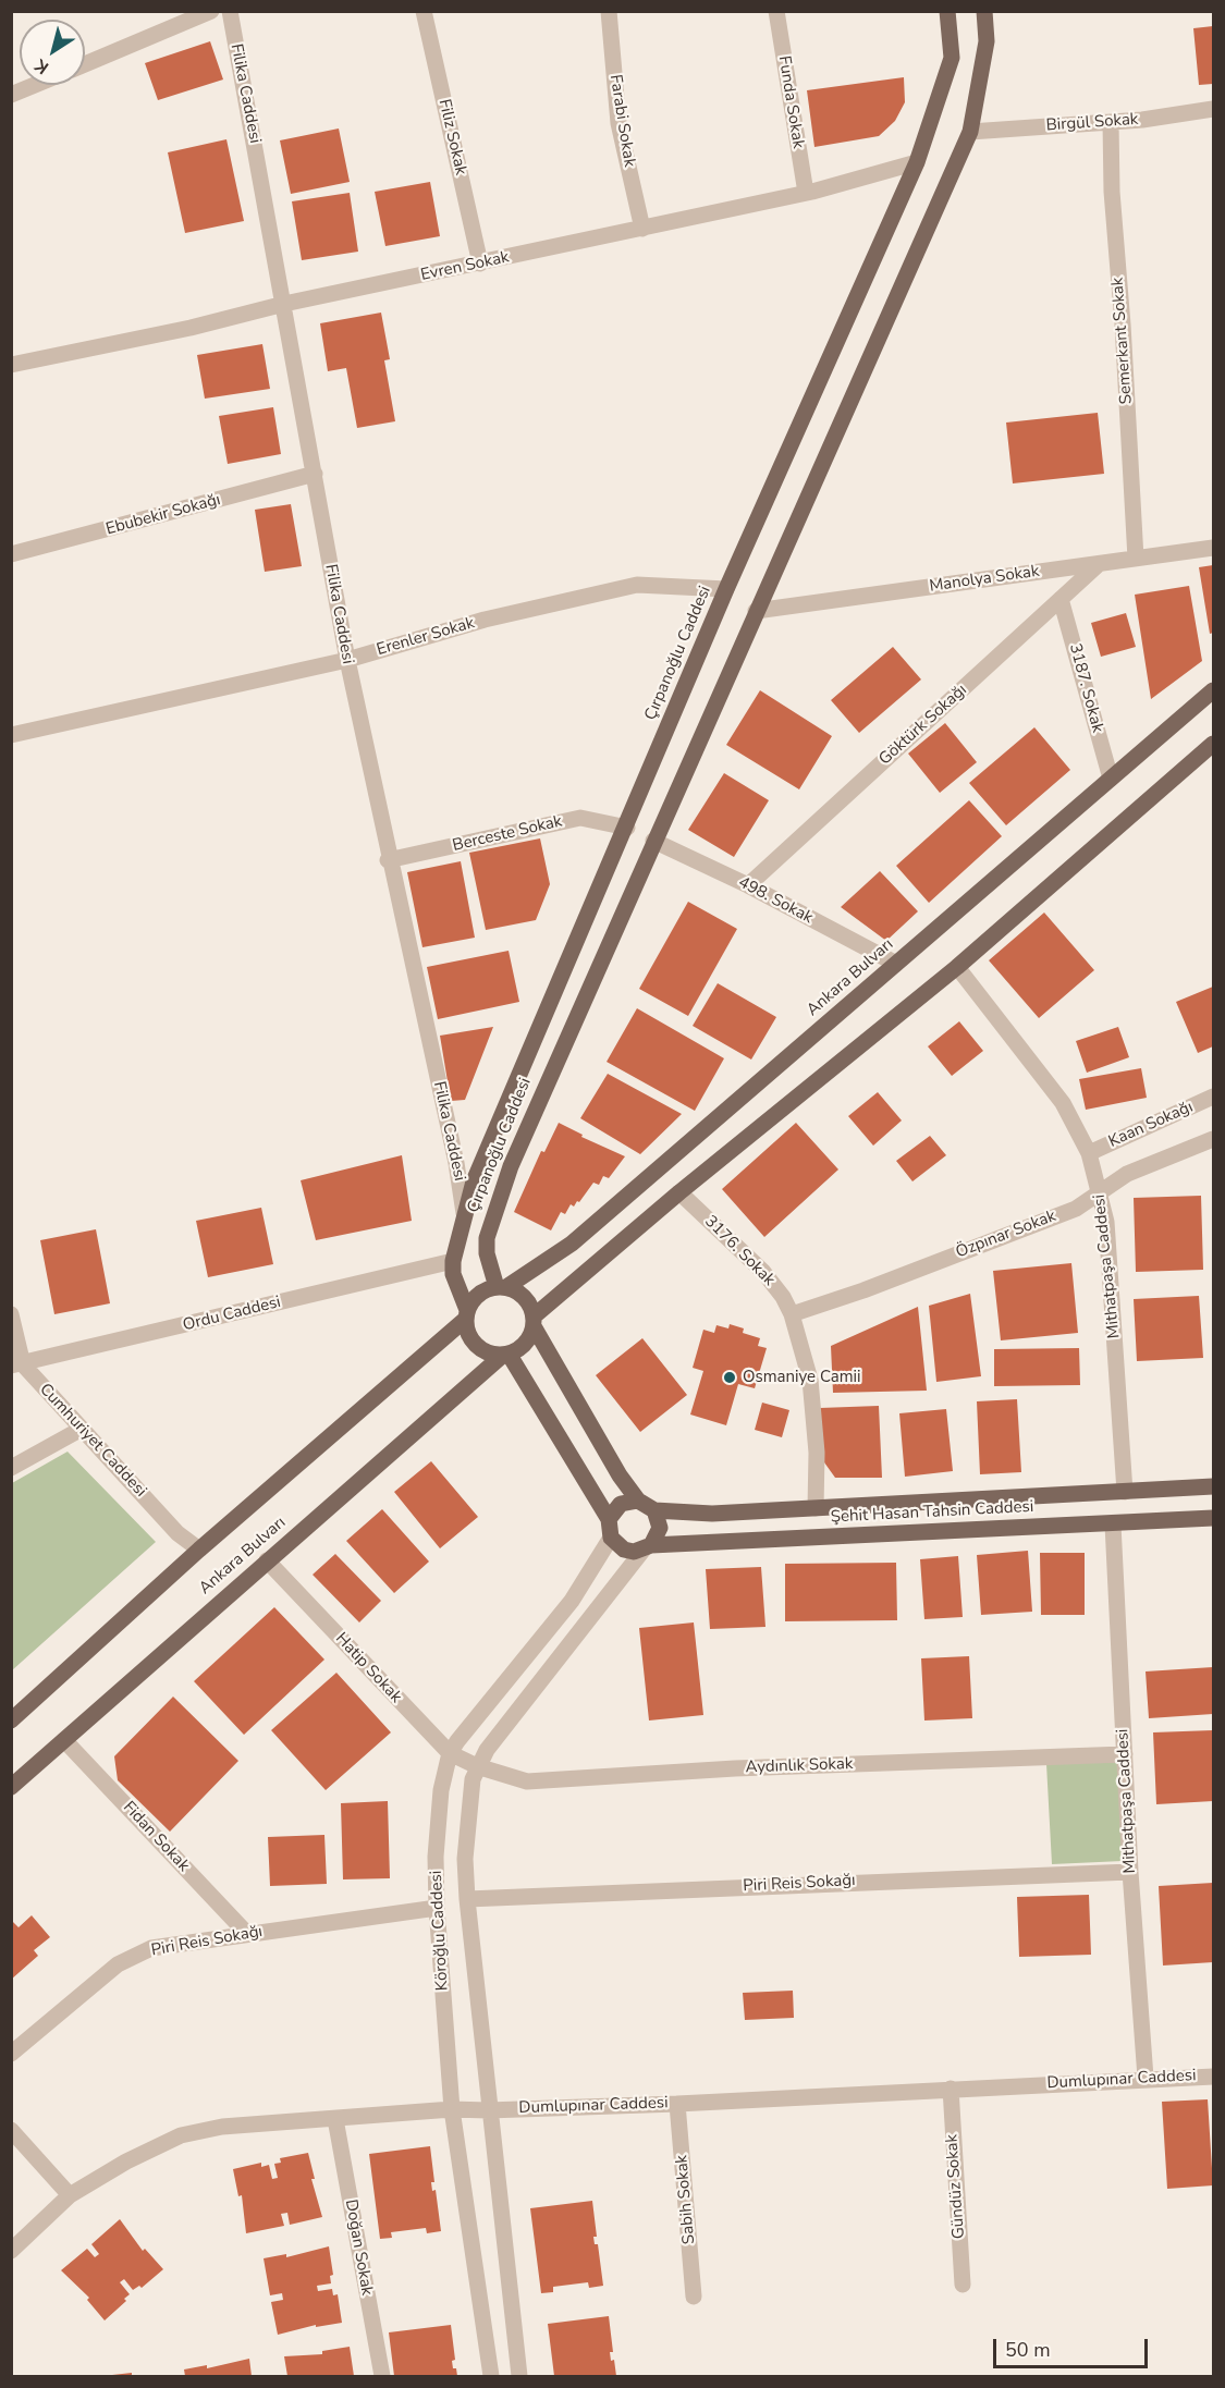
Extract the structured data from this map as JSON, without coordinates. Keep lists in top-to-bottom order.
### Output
{
  "streets": {
    "main road": ["Çırpanoğlu Caddesi", "Ankara Bulvarı", "Şehit Hasan Tahsin Caddesi"],
    "street": [
      "Filika Caddesi",
      "Funda Sokak",
      "Farabi Sokak",
      "Birgül Sokak",
      "Filiz Sokak",
      "Evren Sokak",
      "Semerkant Sokak",
      "Ebubekir Sokağı",
      "Manolya Sokak",
      "Erenler Sokak",
      "3187. Sokak",
      "Göktürk Sokağı",
      "Berceste Sokak",
      "498. Sokak",
      "Kaan Sokağı",
      "Özpınar Sokak",
      "3176. Sokak",
      "Mithatpaşa Caddesi",
      "Ordu Caddesi",
      "Cumhuriyet Caddesi",
      "Hatip Sokak",
      "Aydınlık Sokak",
      "Fidan Sokak",
      "Piri Reis Sokağı",
      "Köroğlu Caddesi",
      "Dumlupınar Caddesi",
      "Gündüz Sokak",
      "Sabih Sokak",
      "Doğan Sokak"
    ]
  },
  "crossings": [
    ["Filika Caddesi", "Evren Sokak"],
    ["Filika Caddesi", "Ebubekir Sokağı"],
    ["Filika Caddesi", "Erenler Sokak"],
    ["Filika Caddesi", "Çırpanoğlu Caddesi"],
    ["Filika Caddesi", "Berceste Sokak"],
    ["Funda Sokak", "Evren Sokak"],
    ["Farabi Sokak", "Evren Sokak"],
    ["Birgül Sokak", "Semerkant Sokak"],
    ["Birgül Sokak", "Çırpanoğlu Caddesi"],
    ["Filiz Sokak", "Evren Sokak"],
    ["Evren Sokak", "Çırpanoğlu Caddesi"],
    ["Semerkant Sokak", "Manolya Sokak"],
    ["Manolya Sokak", "Çırpanoğlu Caddesi"],
    ["Manolya Sokak", "Göktürk Sokağı"],
    ["Erenler Sokak", "Çırpanoğlu Caddesi"],
    ["Çırpanoğlu Caddesi", "Berceste Sokak"],
    ["Çırpanoğlu Caddesi", "498. Sokak"],
    ["Çırpanoğlu Caddesi", "Ankara Bulvarı"],
    ["Çırpanoğlu Caddesi", "Ordu Caddesi"],
    ["Çırpanoğlu Caddesi", "Şehit Hasan Tahsin Caddesi"],
    ["3187. Sokak", "Göktürk Sokağı"],
    ["3187. Sokak", "Ankara Bulvarı"],
    ["Göktürk Sokağı", "498. Sokak"],
    ["498. Sokak", "Ankara Bulvarı"],
    ["Ankara Bulvarı", "3176. Sokak"],
    ["Ankara Bulvarı", "Mithatpaşa Caddesi"],
    ["Ankara Bulvarı", "Cumhuriyet Caddesi"],
    ["Ankara Bulvarı", "Şehit Hasan Tahsin Caddesi"],
    ["Ankara Bulvarı", "Hatip Sokak"],
    ["Ankara Bulvarı", "Fidan Sokak"],
    ["Kaan Sokağı", "Mithatpaşa Caddesi"],
    ["Özpınar Sokak", "3176. Sokak"],
    ["Özpınar Sokak", "Mithatpaşa Caddesi"],
    ["3176. Sokak", "Şehit Hasan Tahsin Caddesi"],
    ["Mithatpaşa Caddesi", "Şehit Hasan Tahsin Caddesi"],
    ["Mithatpaşa Caddesi", "Aydınlık Sokak"],
    ["Mithatpaşa Caddesi", "Piri Reis Sokağı"],
    ["Mithatpaşa Caddesi", "Dumlupınar Caddesi"],
    ["Ordu Caddesi", "Cumhuriyet Caddesi"],
    ["Şehit Hasan Tahsin Caddesi", "Köroğlu Caddesi"],
    ["Hatip Sokak", "Aydınlık Sokak"],
    ["Hatip Sokak", "Köroğlu Caddesi"],
    ["Aydınlık Sokak", "Köroğlu Caddesi"],
    ["Fidan Sokak", "Piri Reis Sokağı"],
    ["Piri Reis Sokağı", "Köroğlu Caddesi"],
    ["Köroğlu Caddesi", "Dumlupınar Caddesi"],
    ["Dumlupınar Caddesi", "Gündüz Sokak"],
    ["Dumlupınar Caddesi", "Sabih Sokak"],
    ["Dumlupınar Caddesi", "Doğan Sokak"]
  ],
  "places": ["Osmaniye Camii"],
  "scale_bar": "50 m",
  "north": "bottom left"
}
